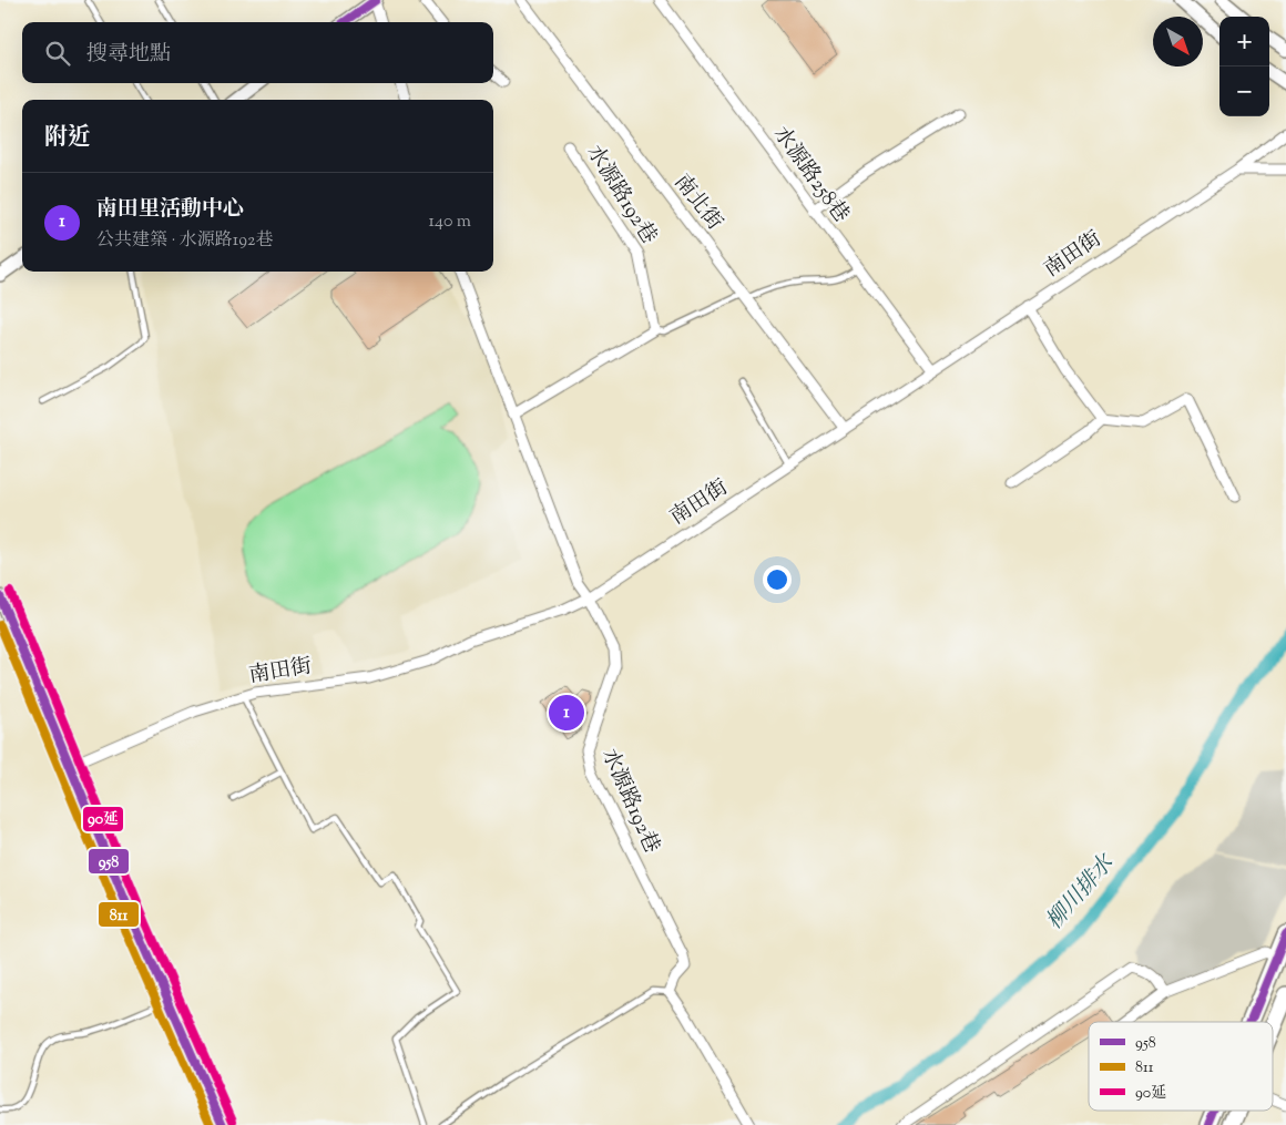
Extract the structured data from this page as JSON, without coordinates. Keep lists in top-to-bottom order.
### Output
{
  "streets": {
    "street": [
      "水源路258巷",
      "水源路192巷",
      "南北街",
      "南田街"
    ]
  },
  "crossings": [
    ["水源路258巷", "南田街"],
    ["水源路192巷", "南田街"],
    ["南北街", "南田街"]
  ],
  "water": ["柳川排水"],
  "lines": ["transit line 958", "transit line 90延", "transit line 811"],
  "legend": ["958", "811", "90延"],
  "north": "bottom right",
  "page": {
    "map_buttons": ["+", "−"],
    "search": "搜尋地點",
    "heading": "附近",
    "list": [
      {
        "mark": "1",
        "name": "南田里活動中心",
        "note": "公共建築 · 水源路192巷",
        "value": "140 m"
      }
    ],
    "pins": "1"
  }
}
